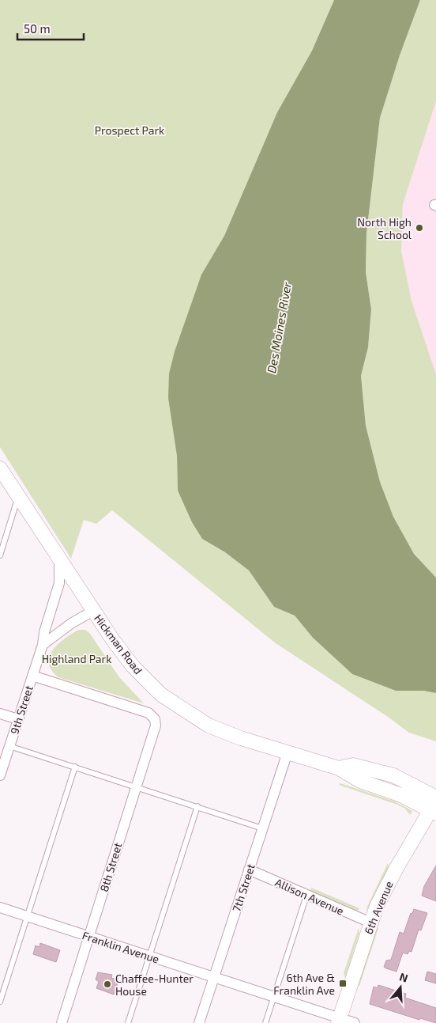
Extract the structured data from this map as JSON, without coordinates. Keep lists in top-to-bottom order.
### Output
{
  "streets": {
    "main road": ["Hickman Road", "6th Avenue"],
    "street": [
      "9th Street",
      "8th Street",
      "7th Street",
      "Allison Avenue",
      "Franklin Avenue"
    ]
  },
  "crossings": [
    ["Hickman Road", "9th Street"],
    ["Hickman Road", "7th Street"],
    ["Hickman Road", "6th Avenue"],
    ["9th Street", "8th Street"],
    ["8th Street", "Franklin Avenue"],
    ["7th Street", "Allison Avenue"],
    ["7th Street", "Franklin Avenue"],
    ["Allison Avenue", "6th Avenue"],
    ["6th Avenue", "Franklin Avenue"]
  ],
  "water": ["Des Moines River"],
  "parks": ["Prospect Park", "Highland Park"],
  "places": {
    "other": ["North High School", "Chaffee-Hunter House"],
    "transit": ["6th Ave & Franklin Ave"]
  },
  "scale_bar": "50 m",
  "north": "top"
}
